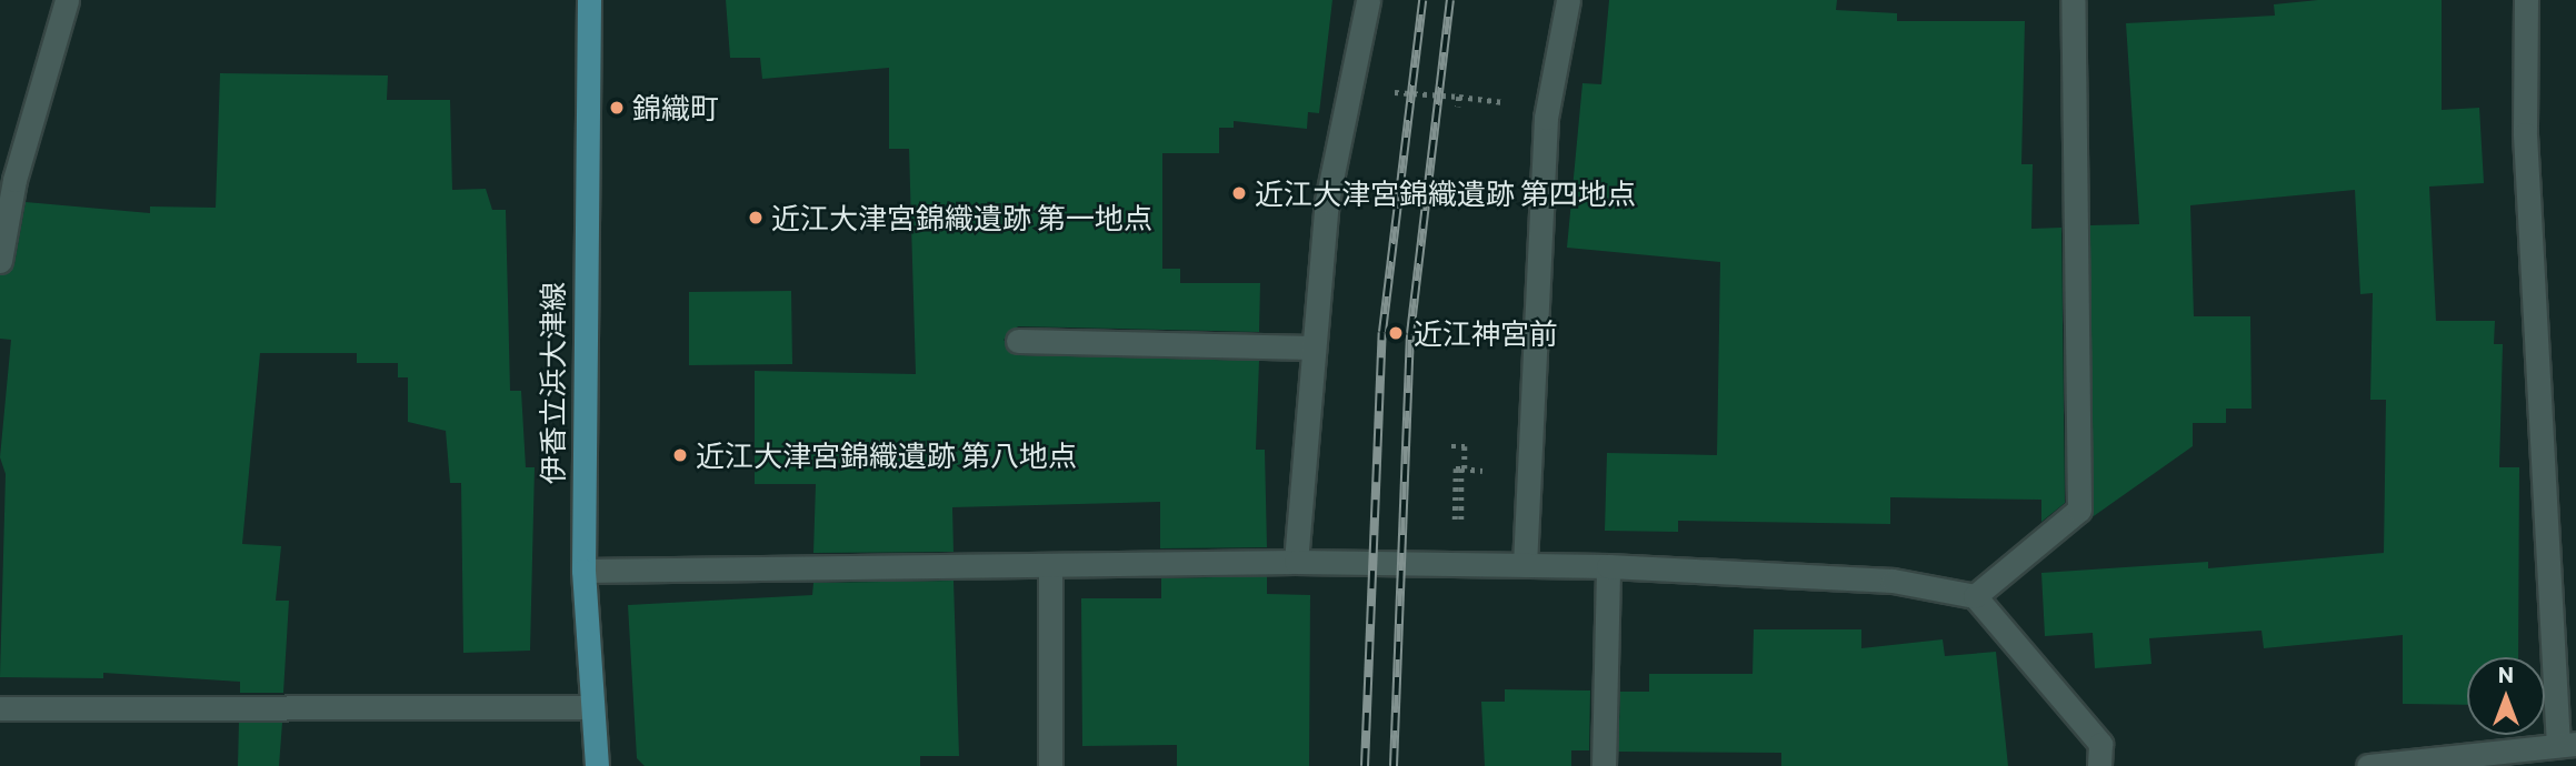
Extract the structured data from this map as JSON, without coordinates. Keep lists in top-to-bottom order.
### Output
{
  "streets": {
    "main road": ["伊香立浜大津線"]
  },
  "places": [
    "錦織町",
    "近江大津宮錦織遺跡 第四地点",
    "近江大津宮錦織遺跡 第一地点",
    "近江神宮前",
    "近江大津宮錦織遺跡 第八地点"
  ],
  "north": "top"
}
